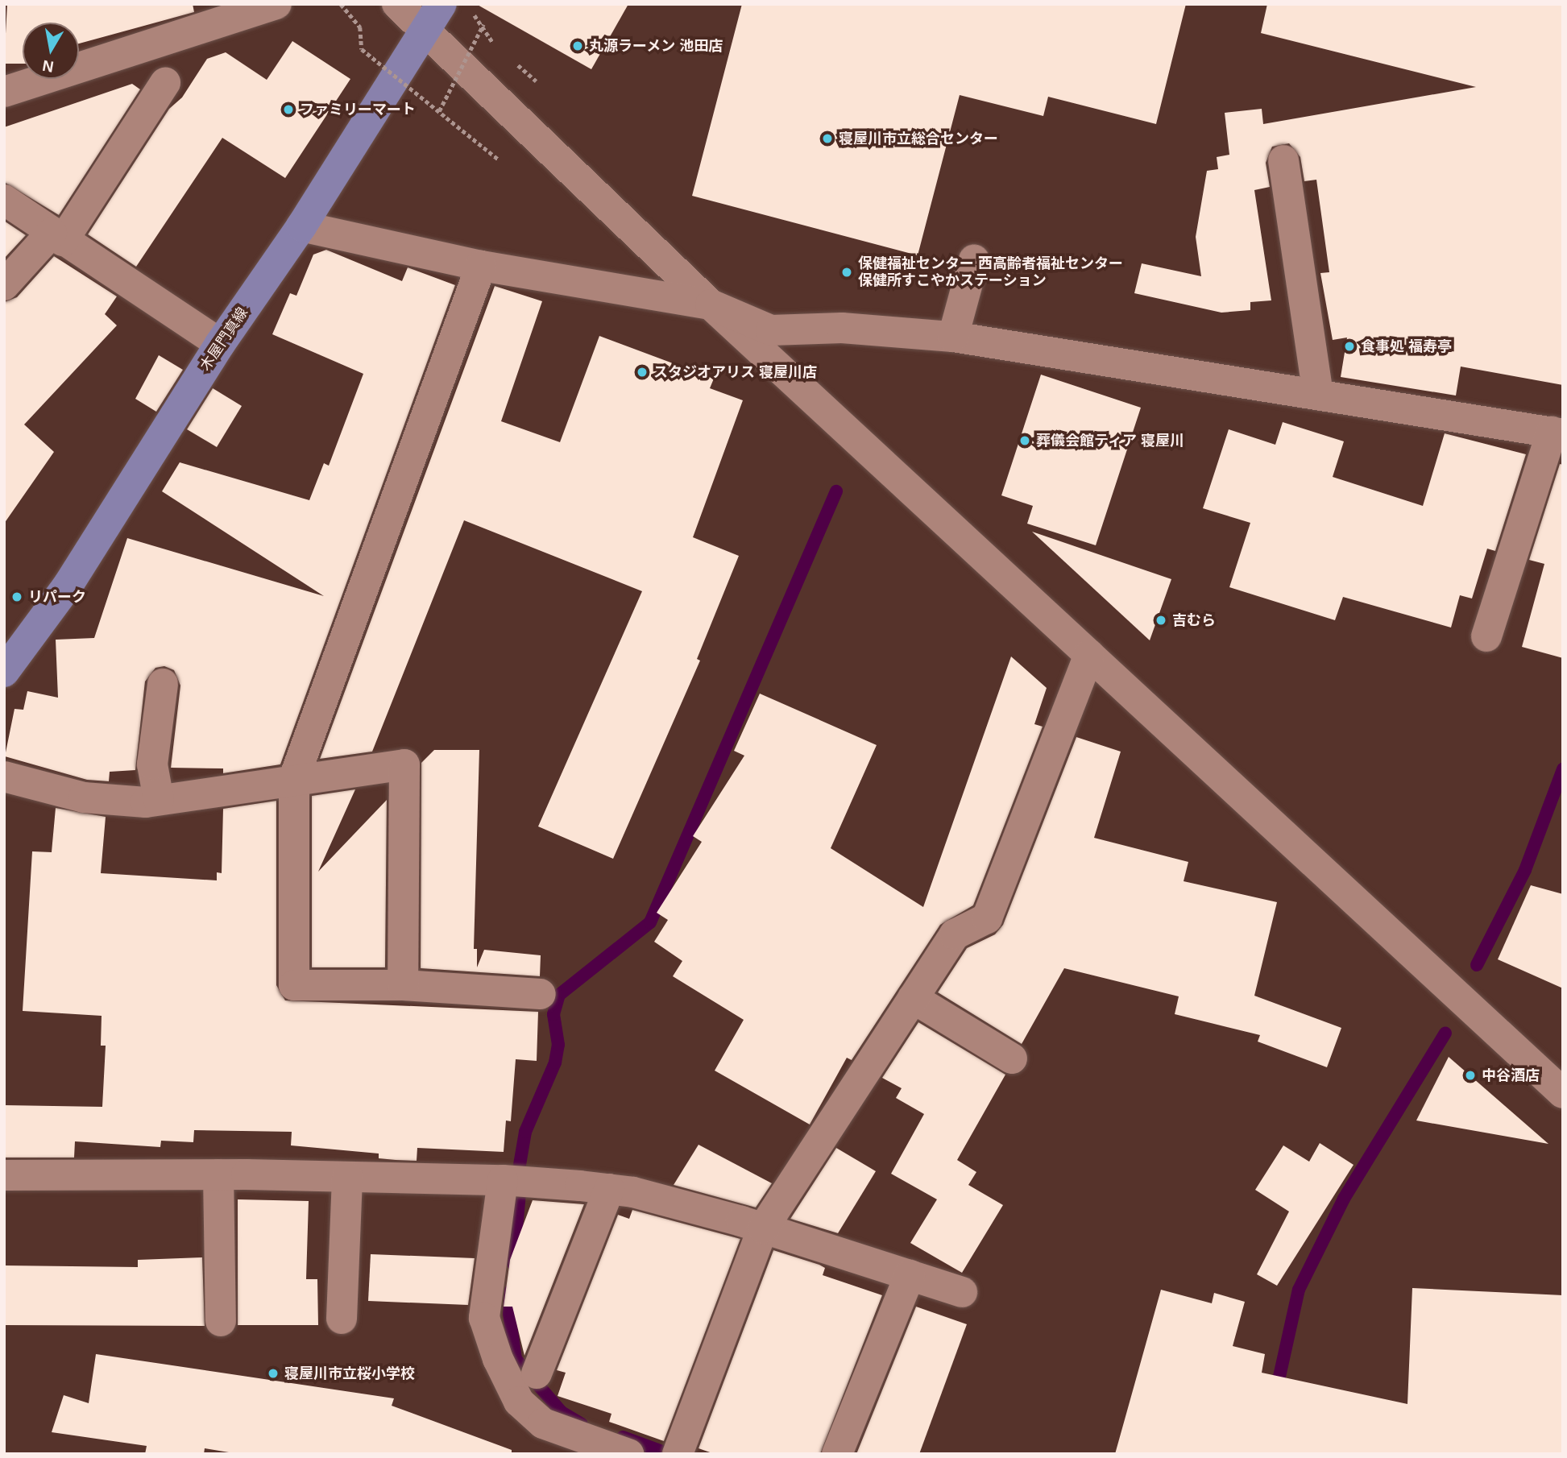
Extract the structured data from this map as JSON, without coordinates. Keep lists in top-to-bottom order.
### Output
{
  "streets": {
    "main road": ["木屋門真線"]
  },
  "places": [
    "丸源ラーメン 池田店",
    "ファミリーマート",
    "寝屋川市立総合センター",
    "保健福祉センター 西高齢者福祉センター 保健所すこやかステーション",
    "食事処 福寿亭",
    "スタジオアリス 寝屋川店",
    "葬儀会館ティア 寝屋川",
    "リパーク",
    "吉むら",
    "中谷酒店",
    "寝屋川市立桜小学校"
  ],
  "north": "bottom"
}
